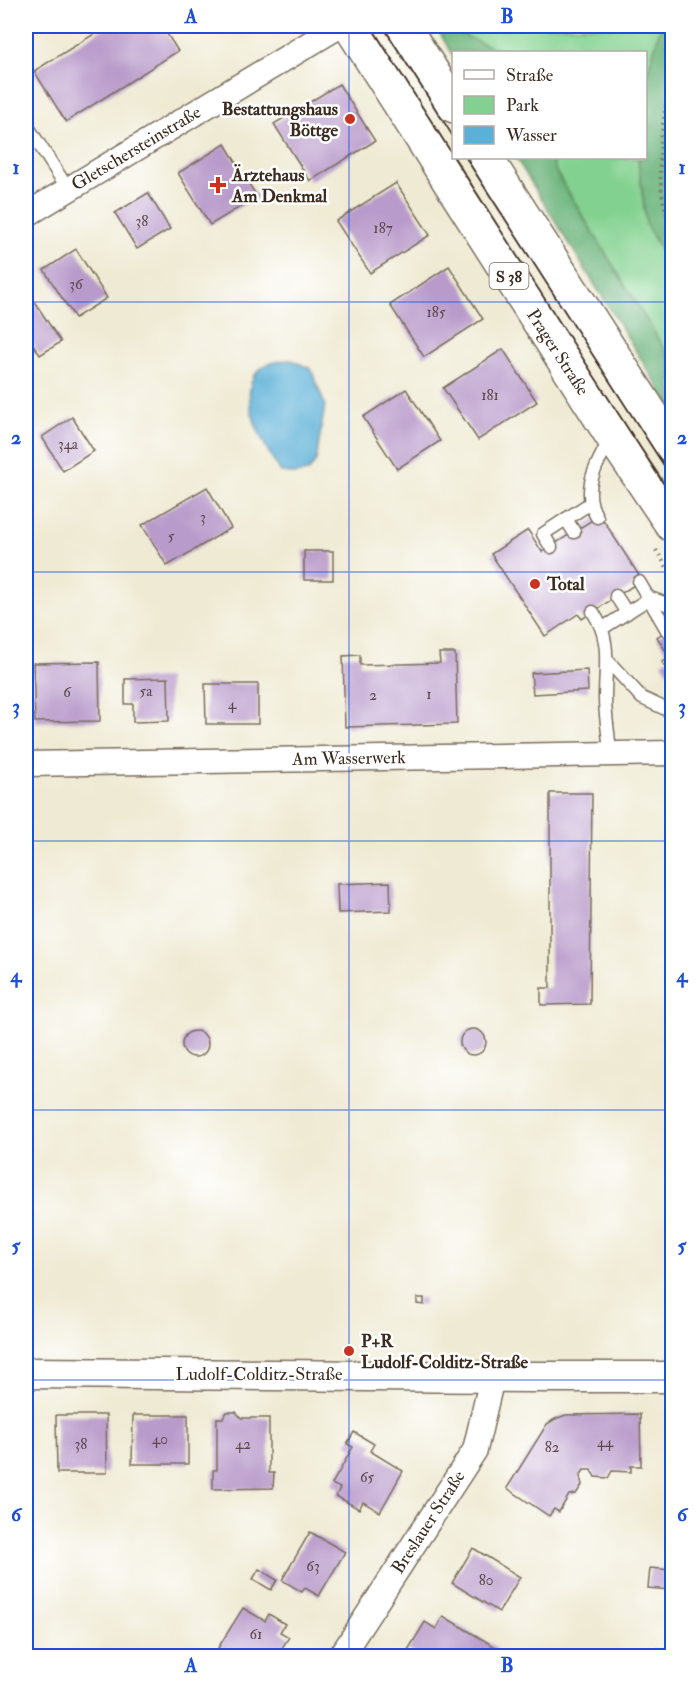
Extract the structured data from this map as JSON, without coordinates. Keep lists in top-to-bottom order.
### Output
{
  "streets": {
    "main road": ["S 38", "Prager Straße"],
    "street": [
      "Gletschersteinstraße",
      "Am Wasserwerk",
      "Ludolf-Colditz-Straße",
      "Breslauer Straße"
    ]
  },
  "crossings": [
    ["Ludolf-Colditz-Straße", "Breslauer Straße"]
  ],
  "places": {
    "other": ["Bestattungshaus Böttge", "Total", "P+R Ludolf-Colditz-Straße"],
    "health": ["Ärztehaus Am Denkmal"]
  },
  "house_numbers": [
    "38",
    "187",
    "36",
    "185",
    "181",
    "34a",
    "3",
    "5",
    "5a",
    "6",
    "1",
    "2",
    "4",
    "40",
    "44",
    "38",
    "42",
    "82",
    "65",
    "63",
    "80",
    "61"
  ],
  "legend": ["Straße", "Park", "Wasser"],
  "grid": {
    "columns": ["A", "B"],
    "rows": [
      "1",
      "2",
      "3",
      "4",
      "5",
      "6"
    ]
  }
}
